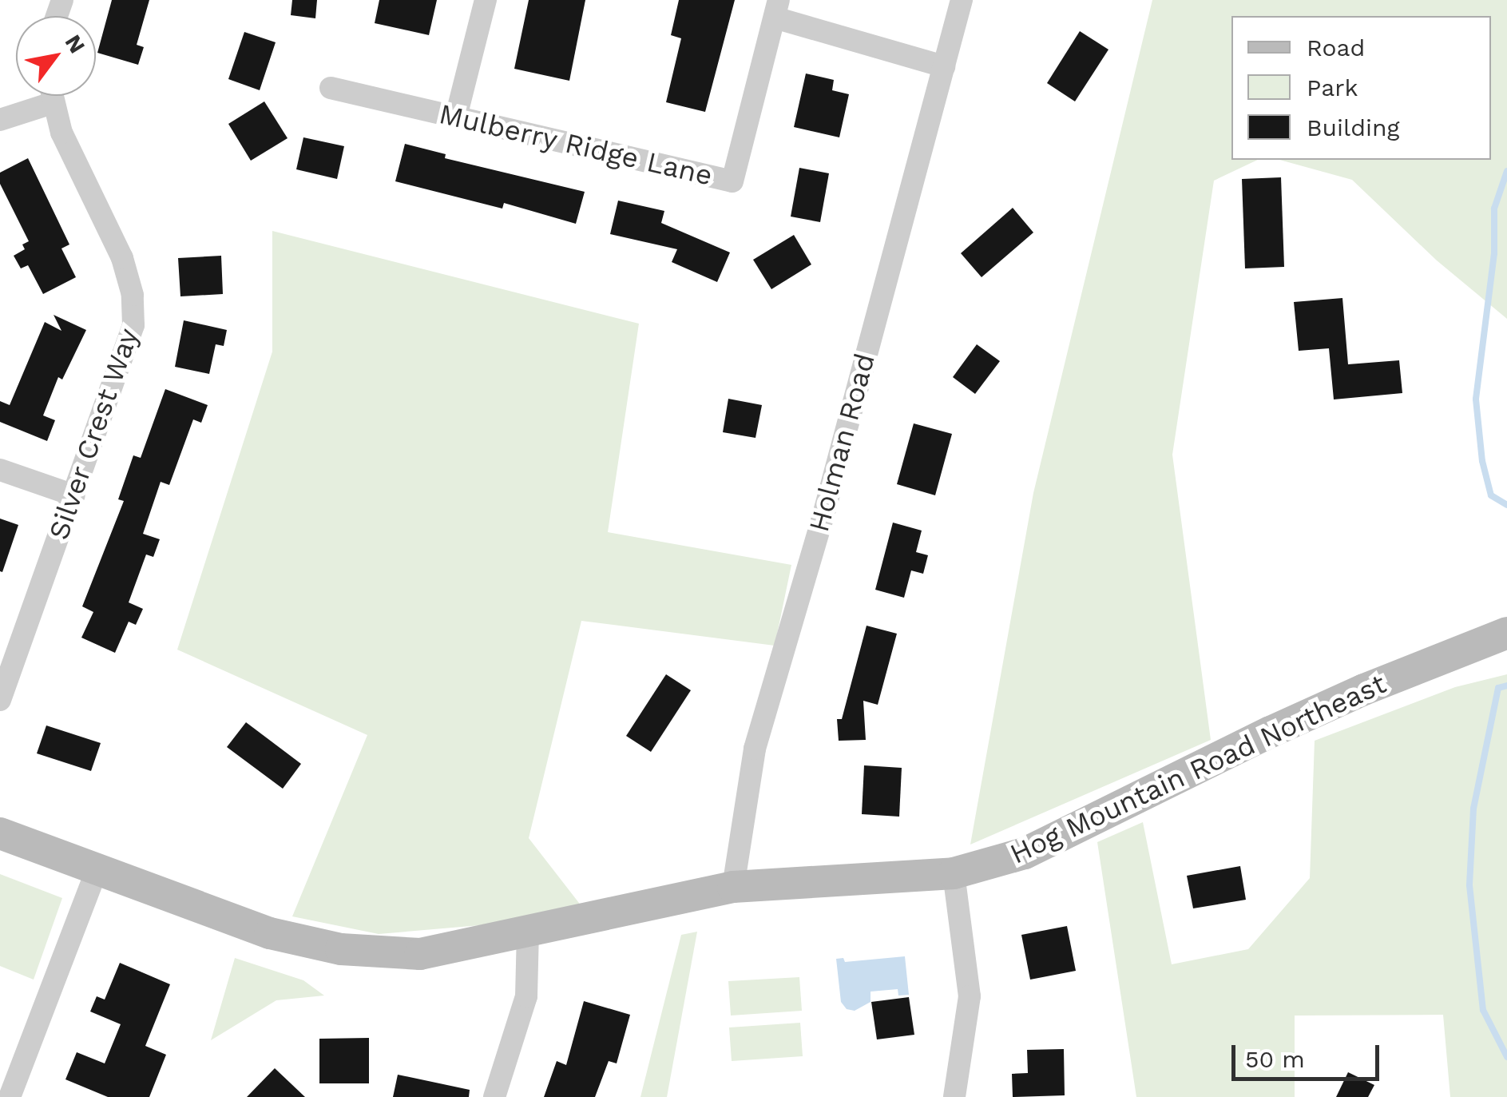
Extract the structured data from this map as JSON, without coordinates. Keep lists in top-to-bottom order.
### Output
{
  "streets": {
    "street": [
      "Mulberry Ridge Lane",
      "Silver Crest Way",
      "Holman Road",
      "Hog Mountain Road Northeast"
    ]
  },
  "crossings": [
    ["Holman Road", "Hog Mountain Road Northeast"]
  ],
  "legend": ["Road", "Park", "Building"],
  "scale_bar": "50 m",
  "north": "top right"
}
